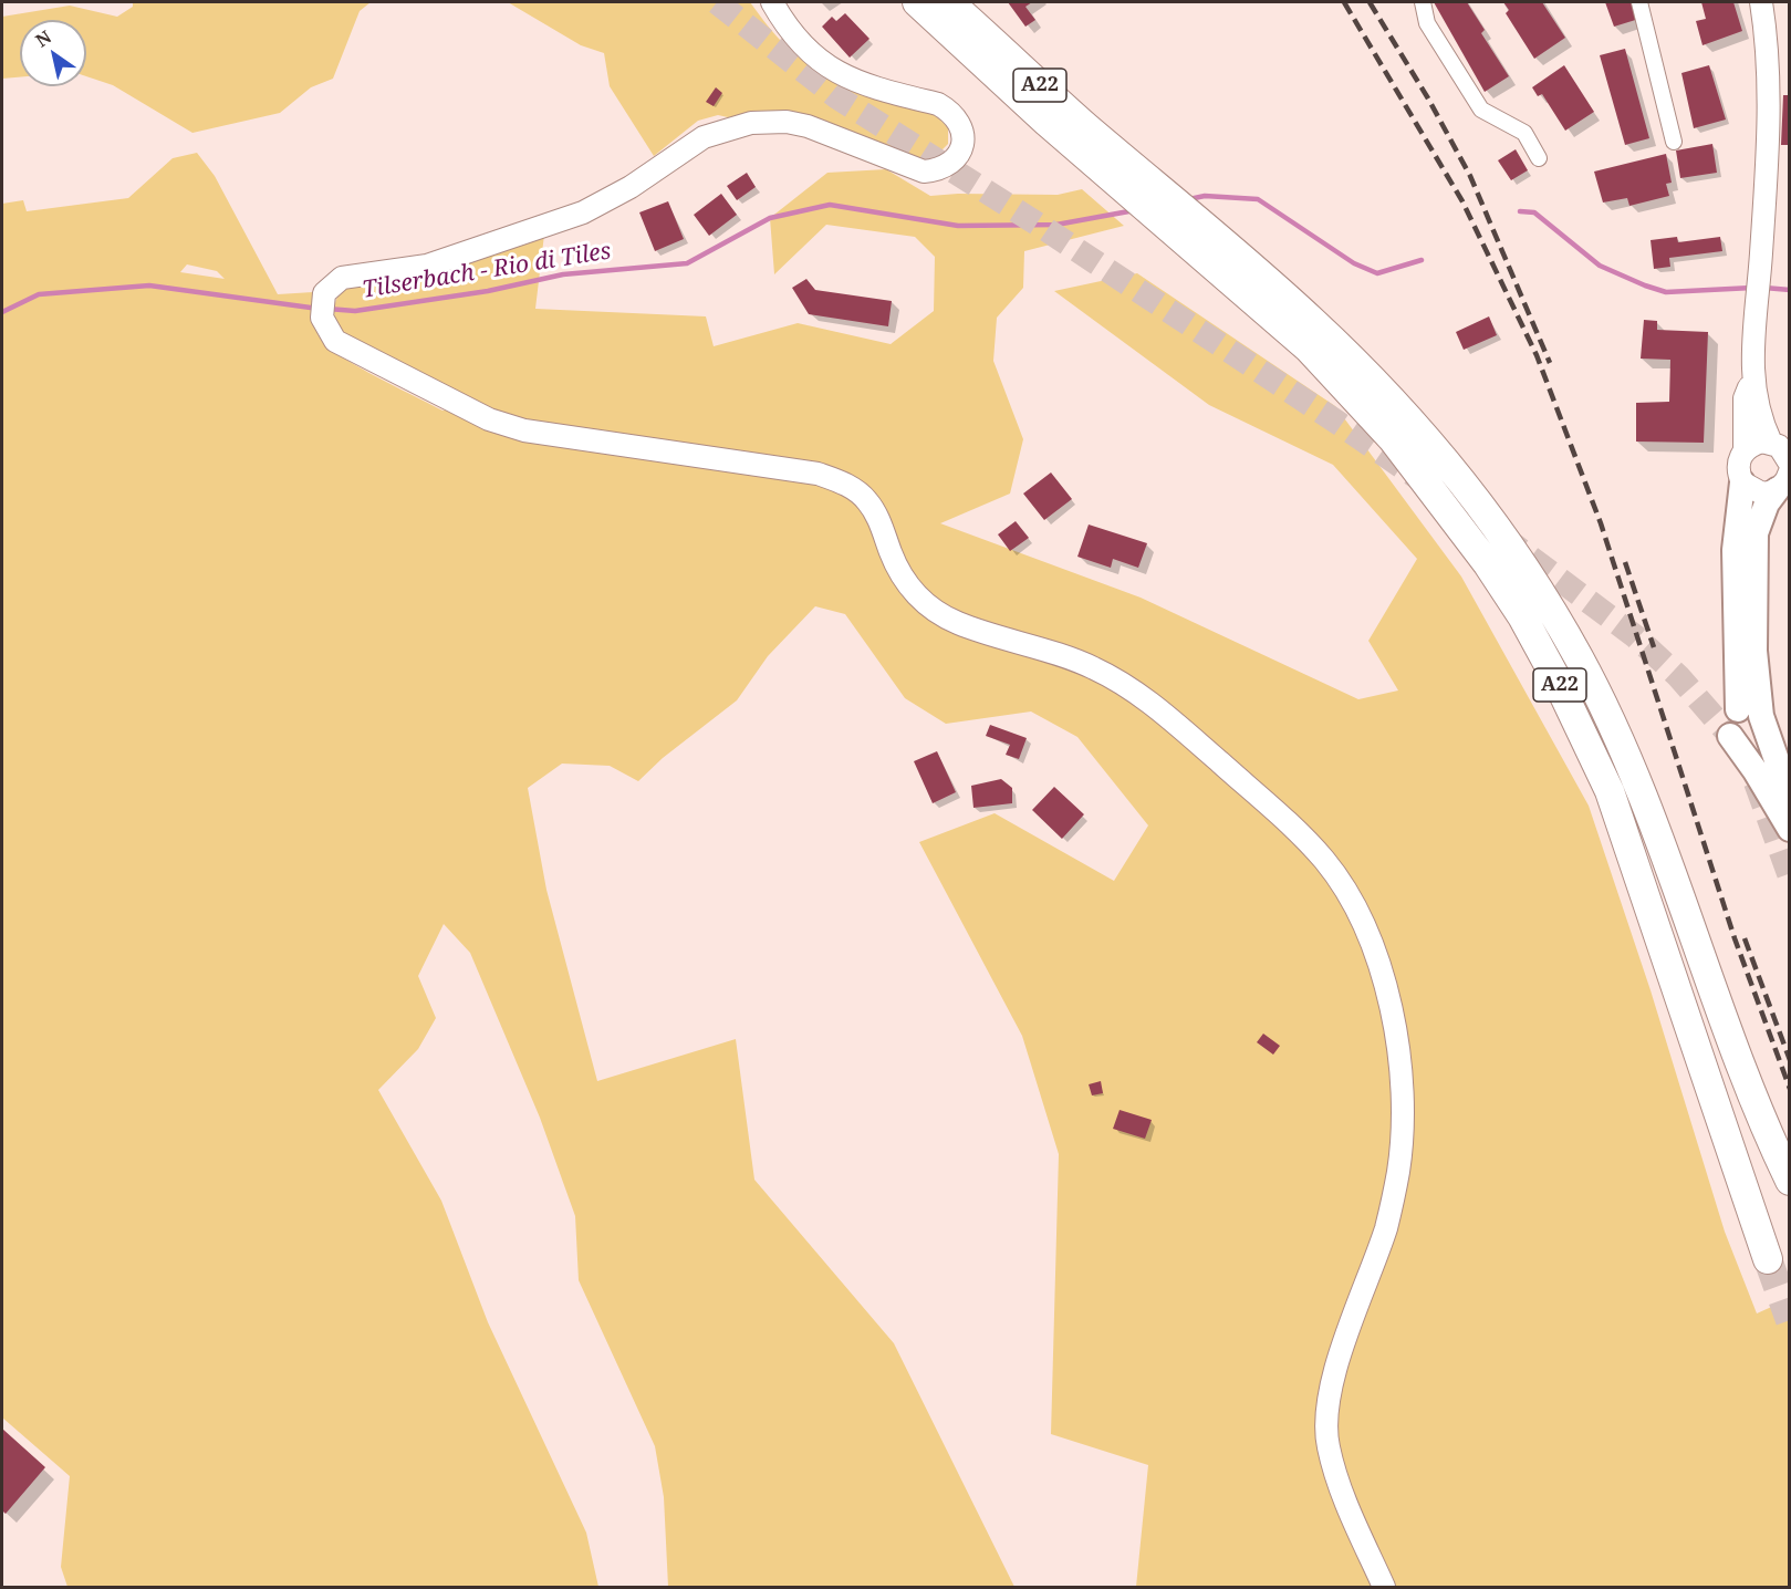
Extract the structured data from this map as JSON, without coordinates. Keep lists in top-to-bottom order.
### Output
{
  "streets": {
    "highway": ["A22"]
  },
  "water": ["Tilserbach - Rio di Tiles"],
  "north": "top left"
}
